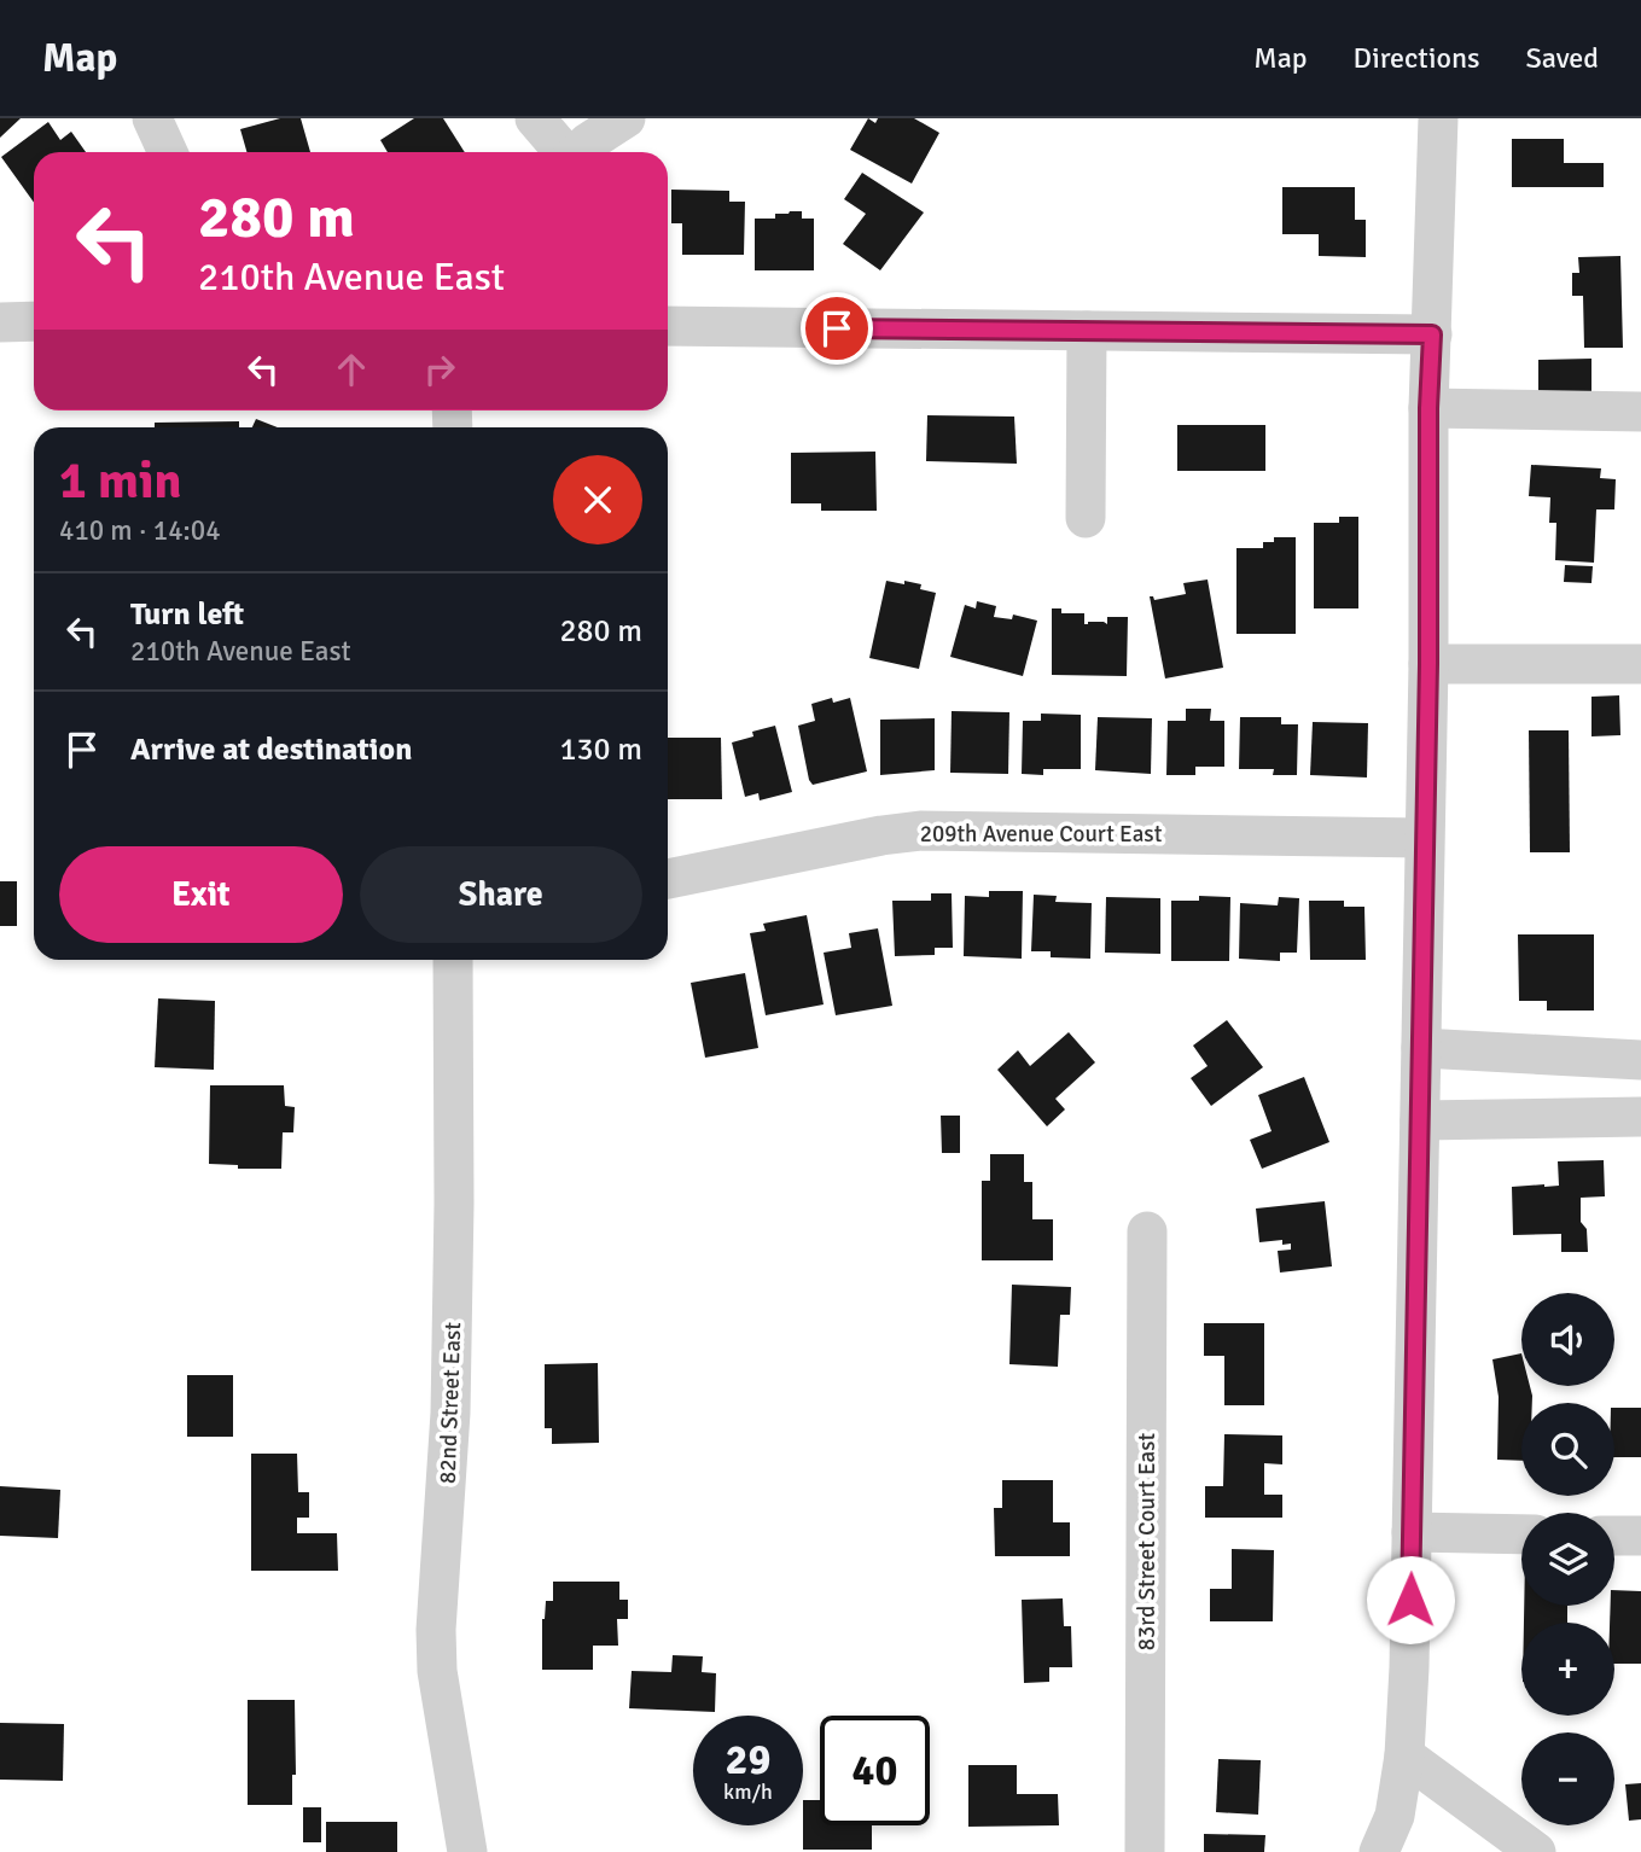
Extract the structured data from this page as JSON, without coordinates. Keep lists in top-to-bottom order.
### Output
{
  "streets": {
    "street": ["209th Avenue Court East", "82nd Street East", "83rd Street Court East"]
  },
  "page": {
    "header": "Map",
    "nav": ["Map", "Directions", "Saved"],
    "turn": ["280 m", "210th Avenue East"],
    "heading": ["1 min", "410 m · 14:04"],
    "list": [
      {
        "name": "Turn left",
        "note": "210th Avenue East",
        "value": "280 m"
      },
      {
        "name": "Arrive at destination",
        "value": "130 m"
      }
    ],
    "buttons": ["Exit", "Share"],
    "map_buttons": ["+", "−"],
    "speed": "29 km/h",
    "limit": "40"
  }
}
